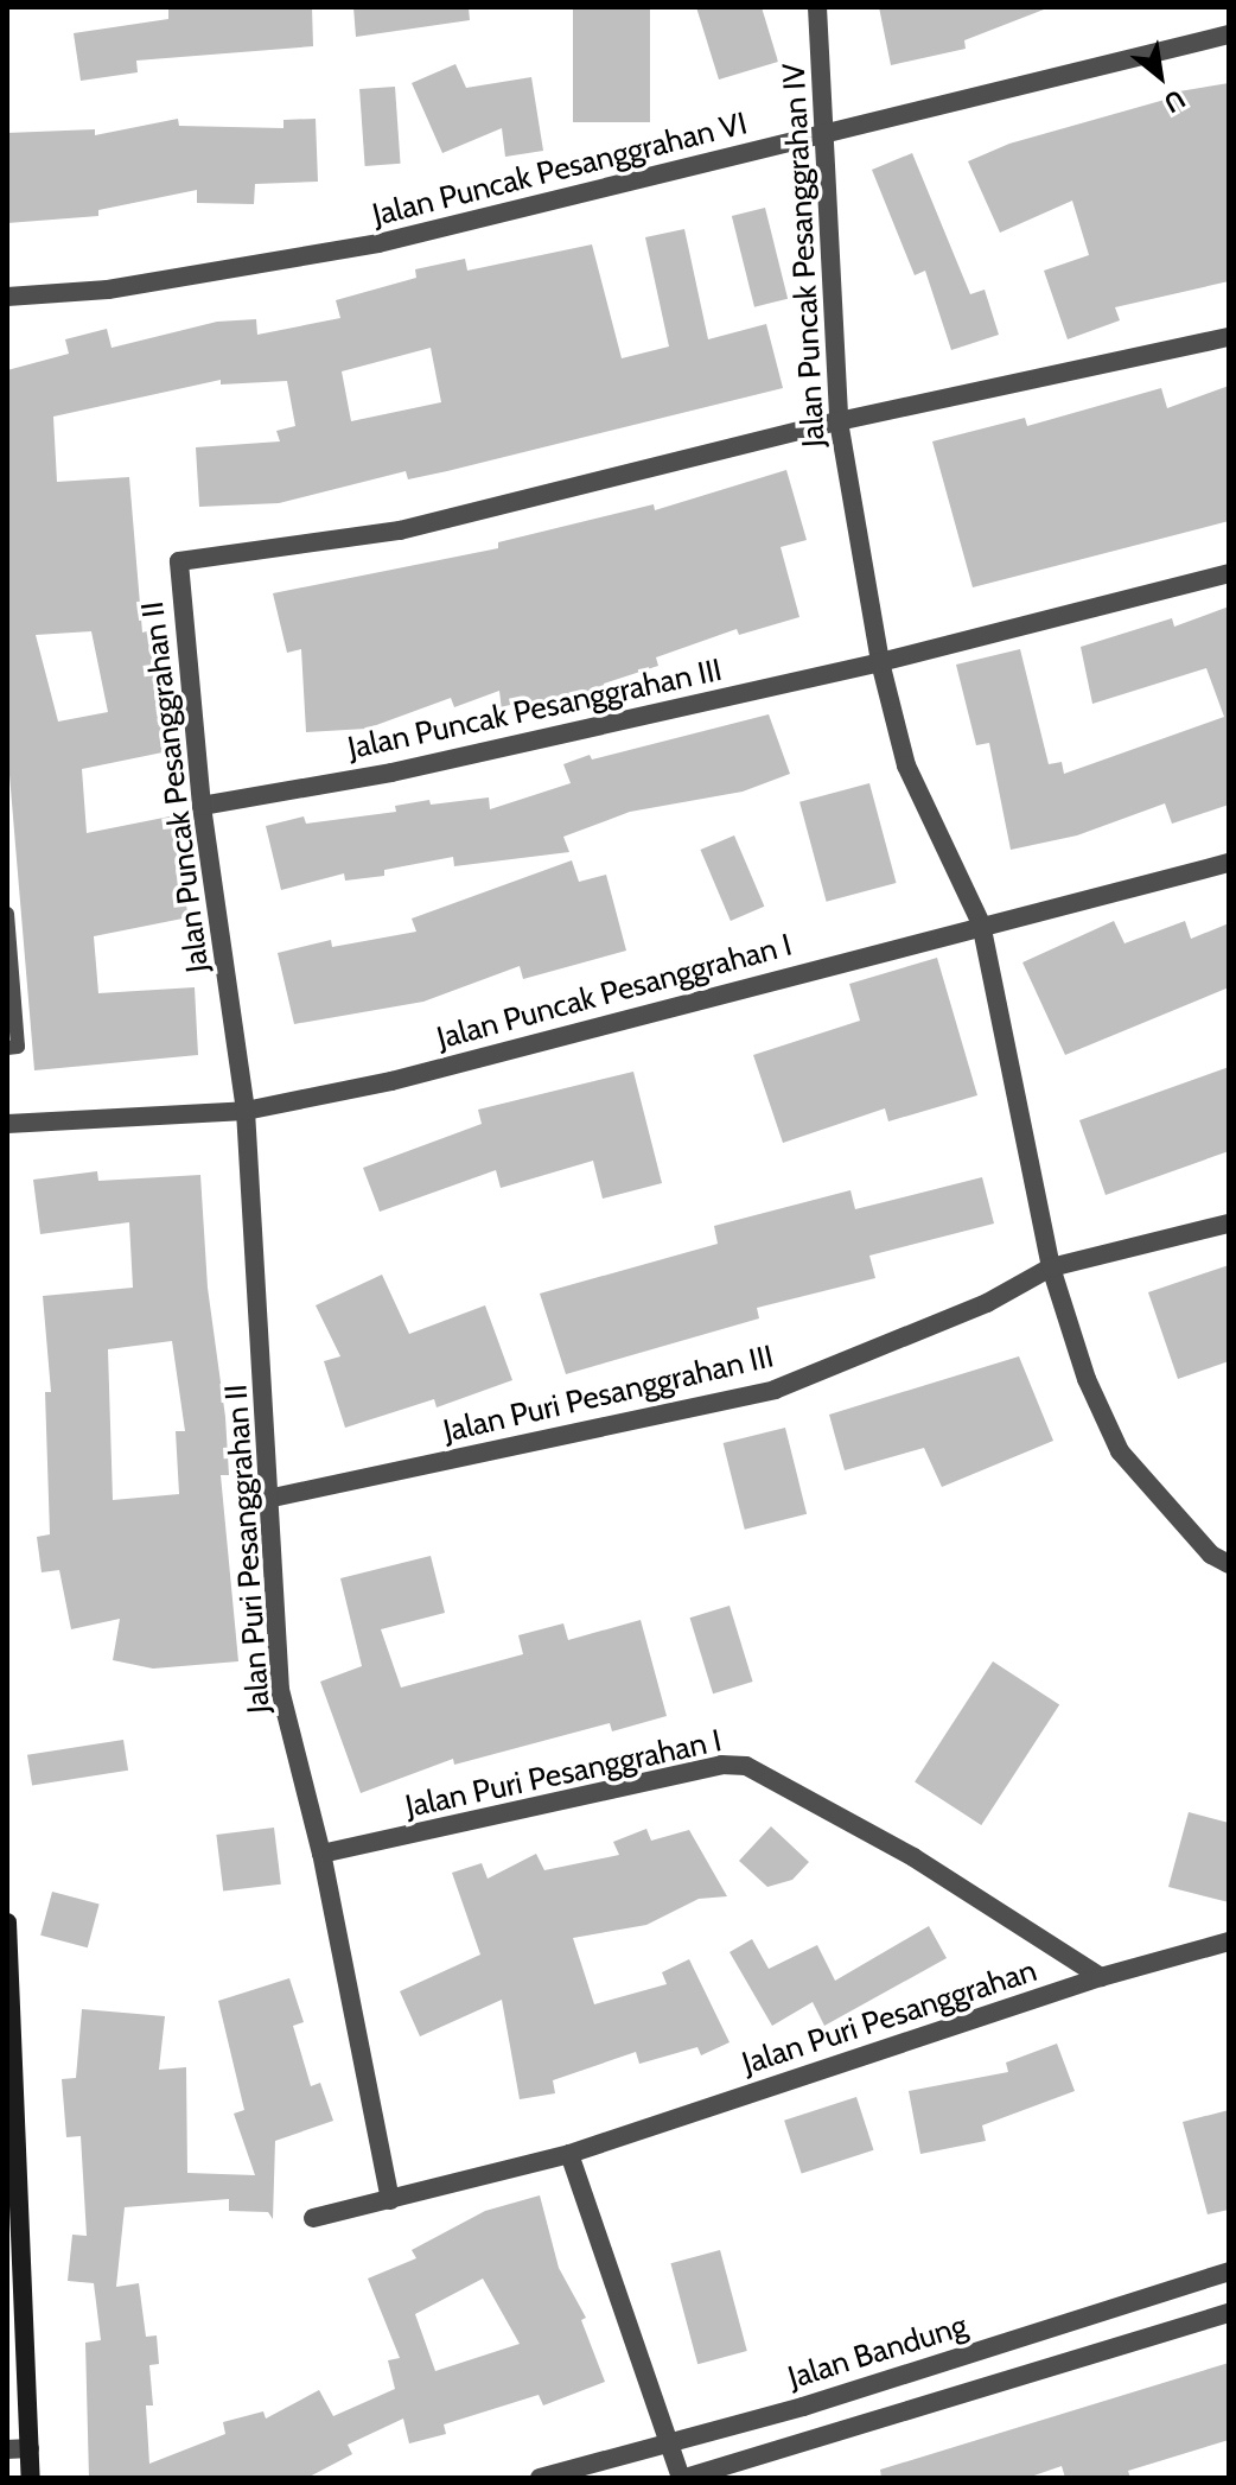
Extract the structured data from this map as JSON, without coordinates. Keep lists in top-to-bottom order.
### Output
{
  "streets": {
    "street": [
      "Jalan Puncak Pesanggrahan VI",
      "Jalan Puncak Pesanggrahan IV",
      "Jalan Puncak Pesanggrahan III",
      "Jalan Puncak Pesanggrahan II",
      "Jalan Puncak Pesanggrahan I",
      "Jalan Puri Pesanggrahan III",
      "Jalan Puri Pesanggrahan II",
      "Jalan Puri Pesanggrahan I",
      "Jalan Puri Pesanggrahan",
      "Jalan Bandung"
    ]
  },
  "crossings": [
    ["Jalan Puncak Pesanggrahan VI", "Jalan Puncak Pesanggrahan IV"],
    ["Jalan Puncak Pesanggrahan IV", "Jalan Puncak Pesanggrahan III"],
    ["Jalan Puncak Pesanggrahan IV", "Jalan Puncak Pesanggrahan II"],
    ["Jalan Puncak Pesanggrahan IV", "Jalan Puncak Pesanggrahan I"],
    ["Jalan Puncak Pesanggrahan IV", "Jalan Puri Pesanggrahan III"],
    ["Jalan Puncak Pesanggrahan III", "Jalan Puncak Pesanggrahan II"],
    ["Jalan Puncak Pesanggrahan II", "Jalan Puncak Pesanggrahan I"],
    ["Jalan Puncak Pesanggrahan II", "Jalan Puri Pesanggrahan II"],
    ["Jalan Puncak Pesanggrahan I", "Jalan Puri Pesanggrahan II"],
    ["Jalan Puri Pesanggrahan III", "Jalan Puri Pesanggrahan II"],
    ["Jalan Puri Pesanggrahan II", "Jalan Puri Pesanggrahan I"],
    ["Jalan Puri Pesanggrahan II", "Jalan Puri Pesanggrahan"],
    ["Jalan Puri Pesanggrahan I", "Jalan Puri Pesanggrahan"]
  ],
  "north": "bottom right"
}
